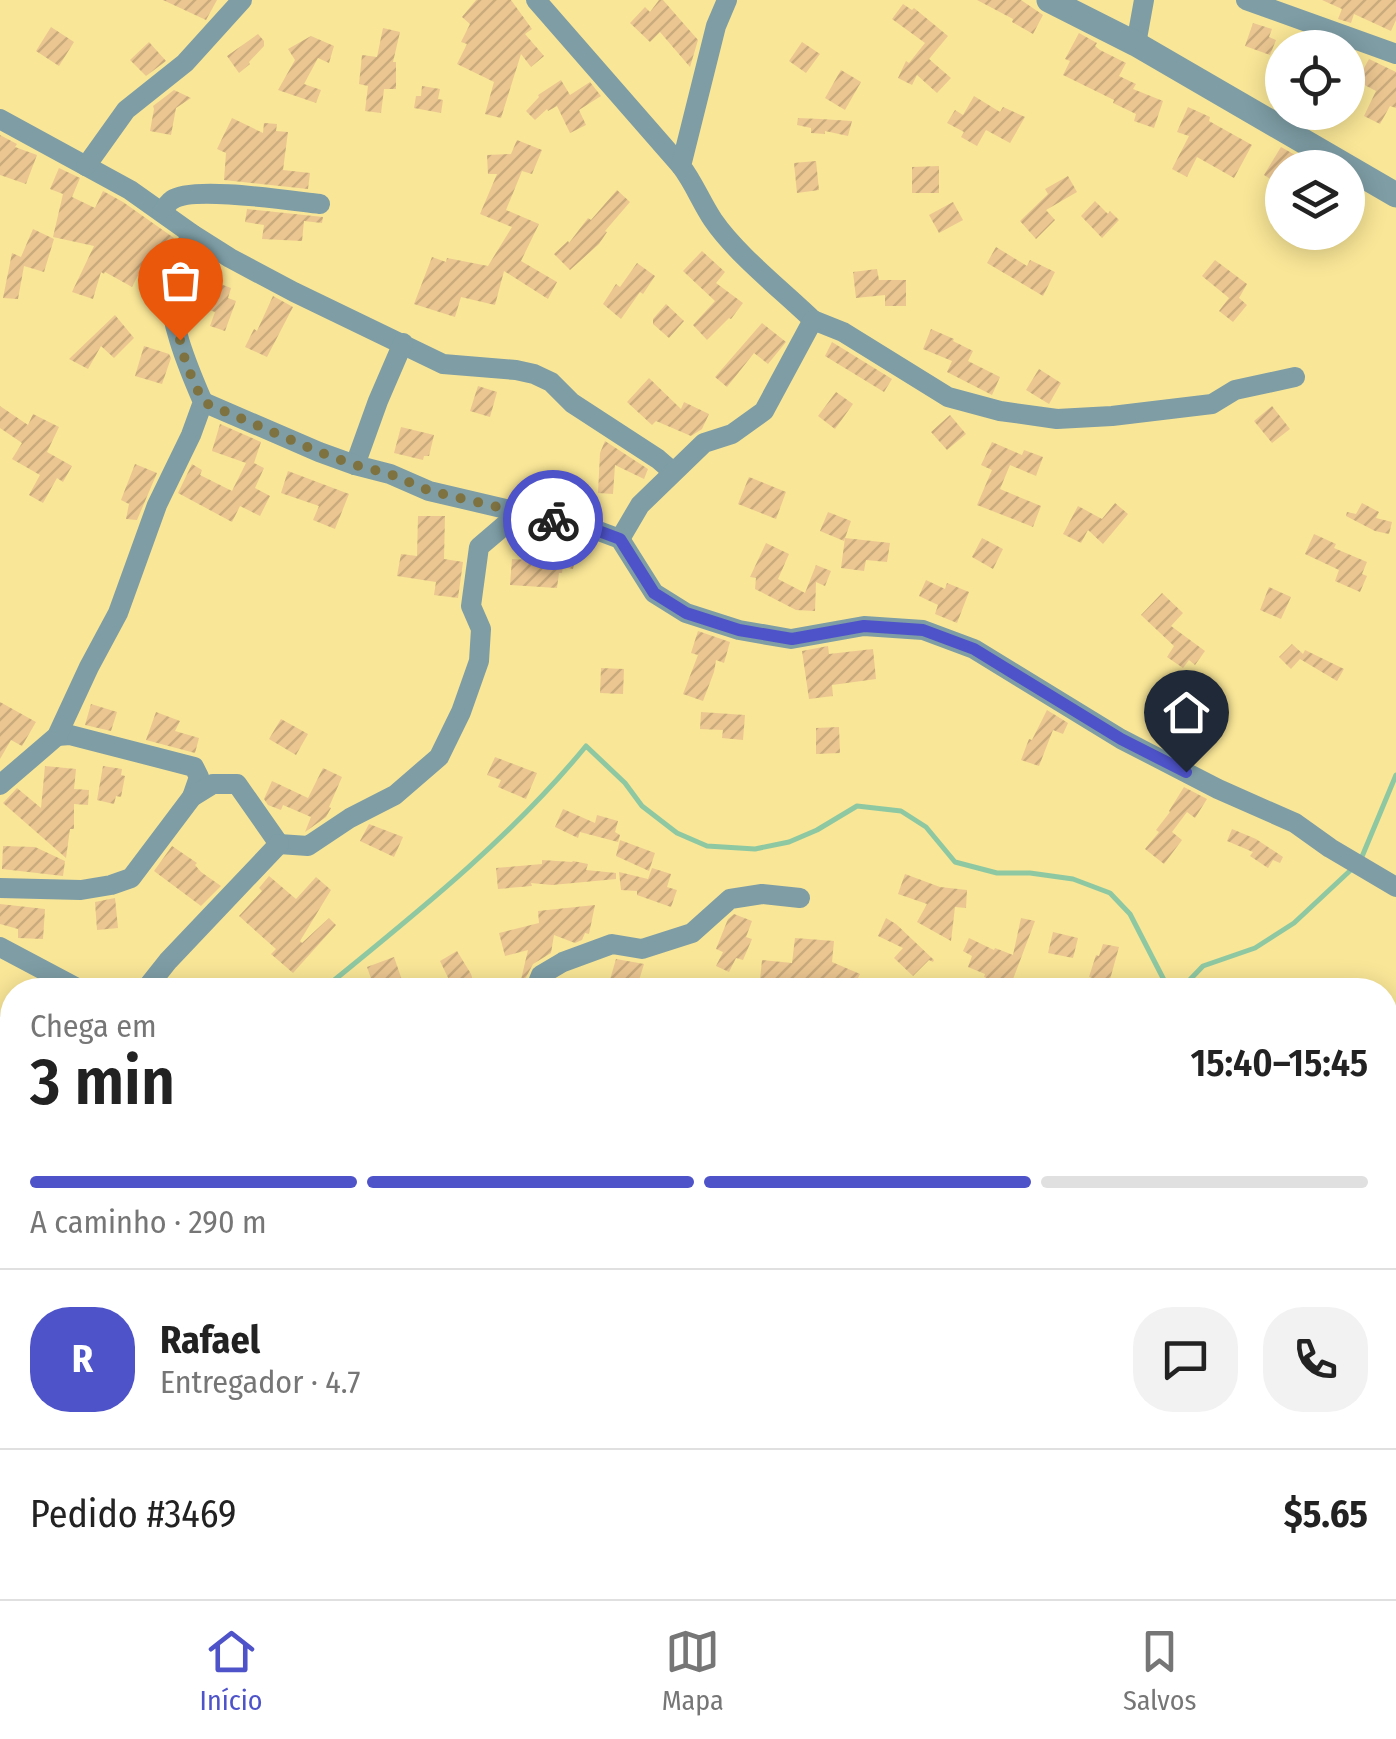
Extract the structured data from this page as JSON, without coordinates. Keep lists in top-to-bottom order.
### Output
{
  "page": {
    "heading": ["3 min", "Chega em", "15:40–15:45"],
    "panel": [
      "Rafael",
      "Entregador · 4.7",
      "Pedido #3469",
      "$5.65"
    ],
    "bar": "A caminho · 290 m",
    "round": "R",
    "tabs": ["Início", "Mapa", "Salvos"]
  }
}
